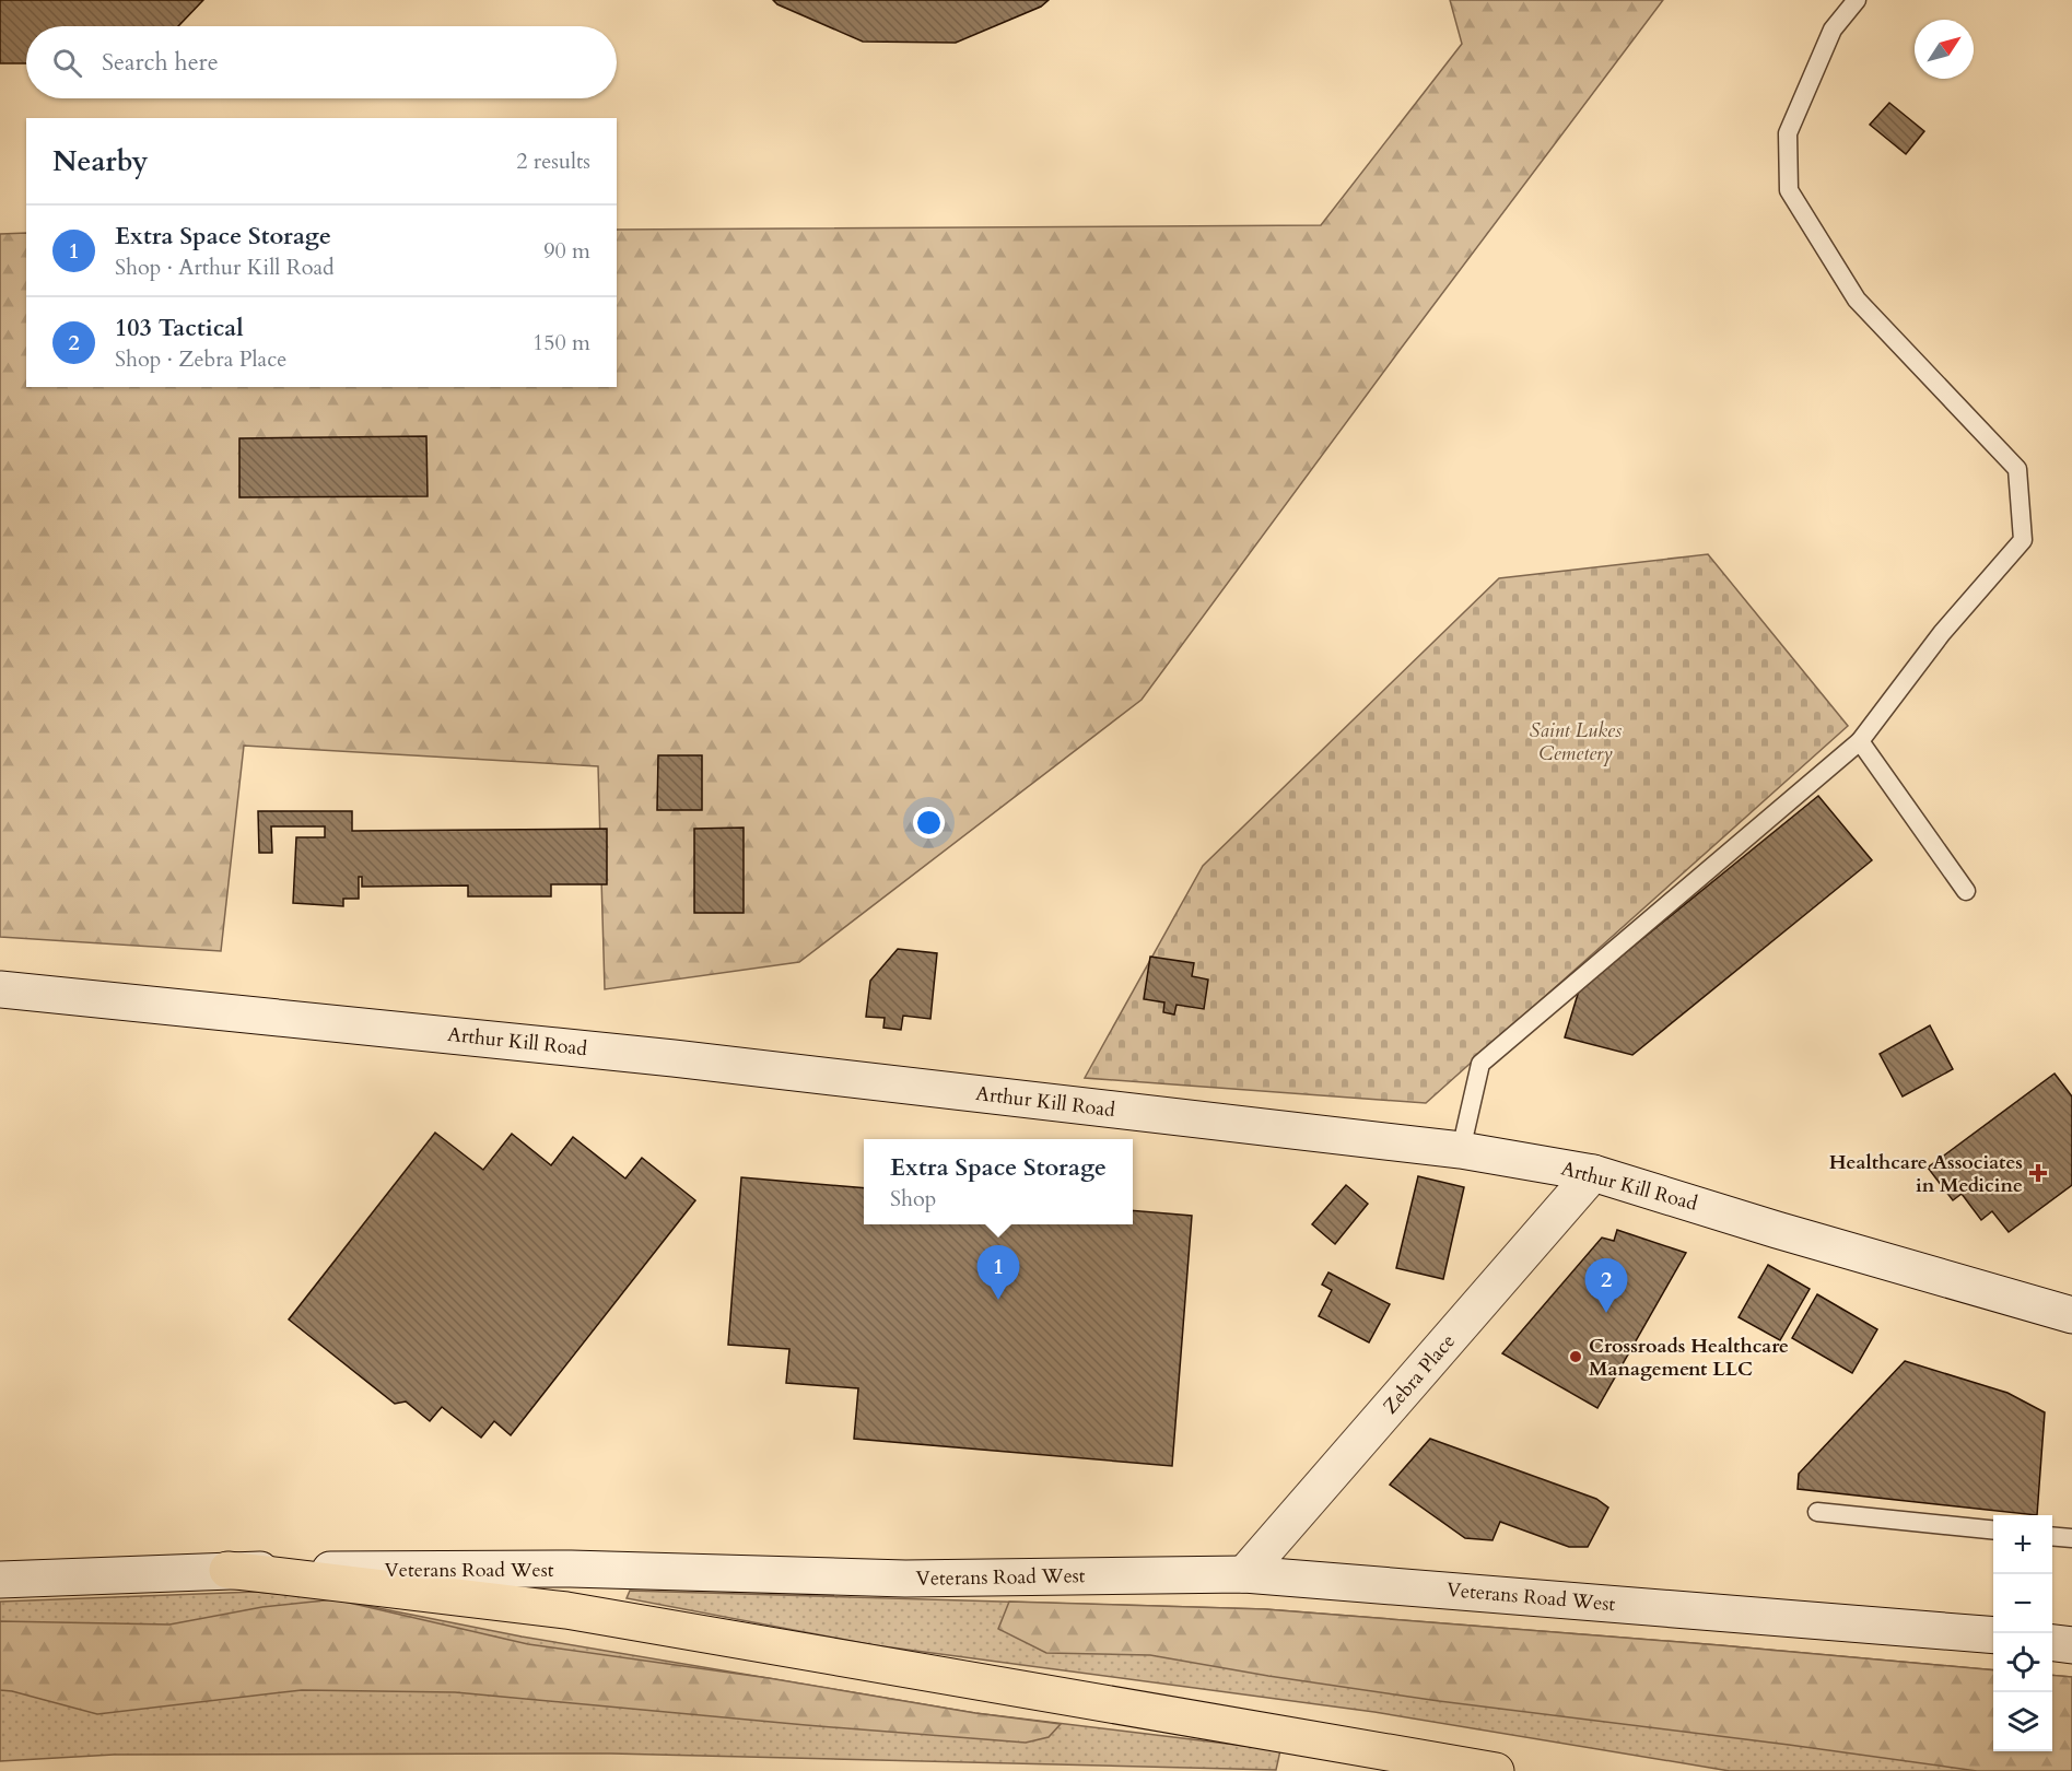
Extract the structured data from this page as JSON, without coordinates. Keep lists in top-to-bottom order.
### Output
{
  "streets": {
    "street": ["Arthur Kill Road", "Zebra Place", "Veterans Road West"]
  },
  "crossings": [
    ["Arthur Kill Road", "Zebra Place"],
    ["Zebra Place", "Veterans Road West"]
  ],
  "parks": ["Saint Lukes Cemetery"],
  "places": {
    "health": ["Healthcare Associates in Medicine"],
    "other": ["Crossroads Healthcare Management LLC"]
  },
  "north": "top right",
  "page": {
    "search": "Search here",
    "heading": ["Nearby", "2 results"],
    "list": [
      {
        "mark": "1",
        "name": "Extra Space Storage",
        "note": "Shop · Arthur Kill Road",
        "value": "90 m"
      },
      {
        "mark": "2",
        "name": "103 Tactical",
        "note": "Shop · Zebra Place",
        "value": "150 m"
      }
    ],
    "popup": ["Extra Space Storage", "Shop"],
    "pins": ["1", "2"],
    "map_buttons": ["+", "−"]
  }
}
